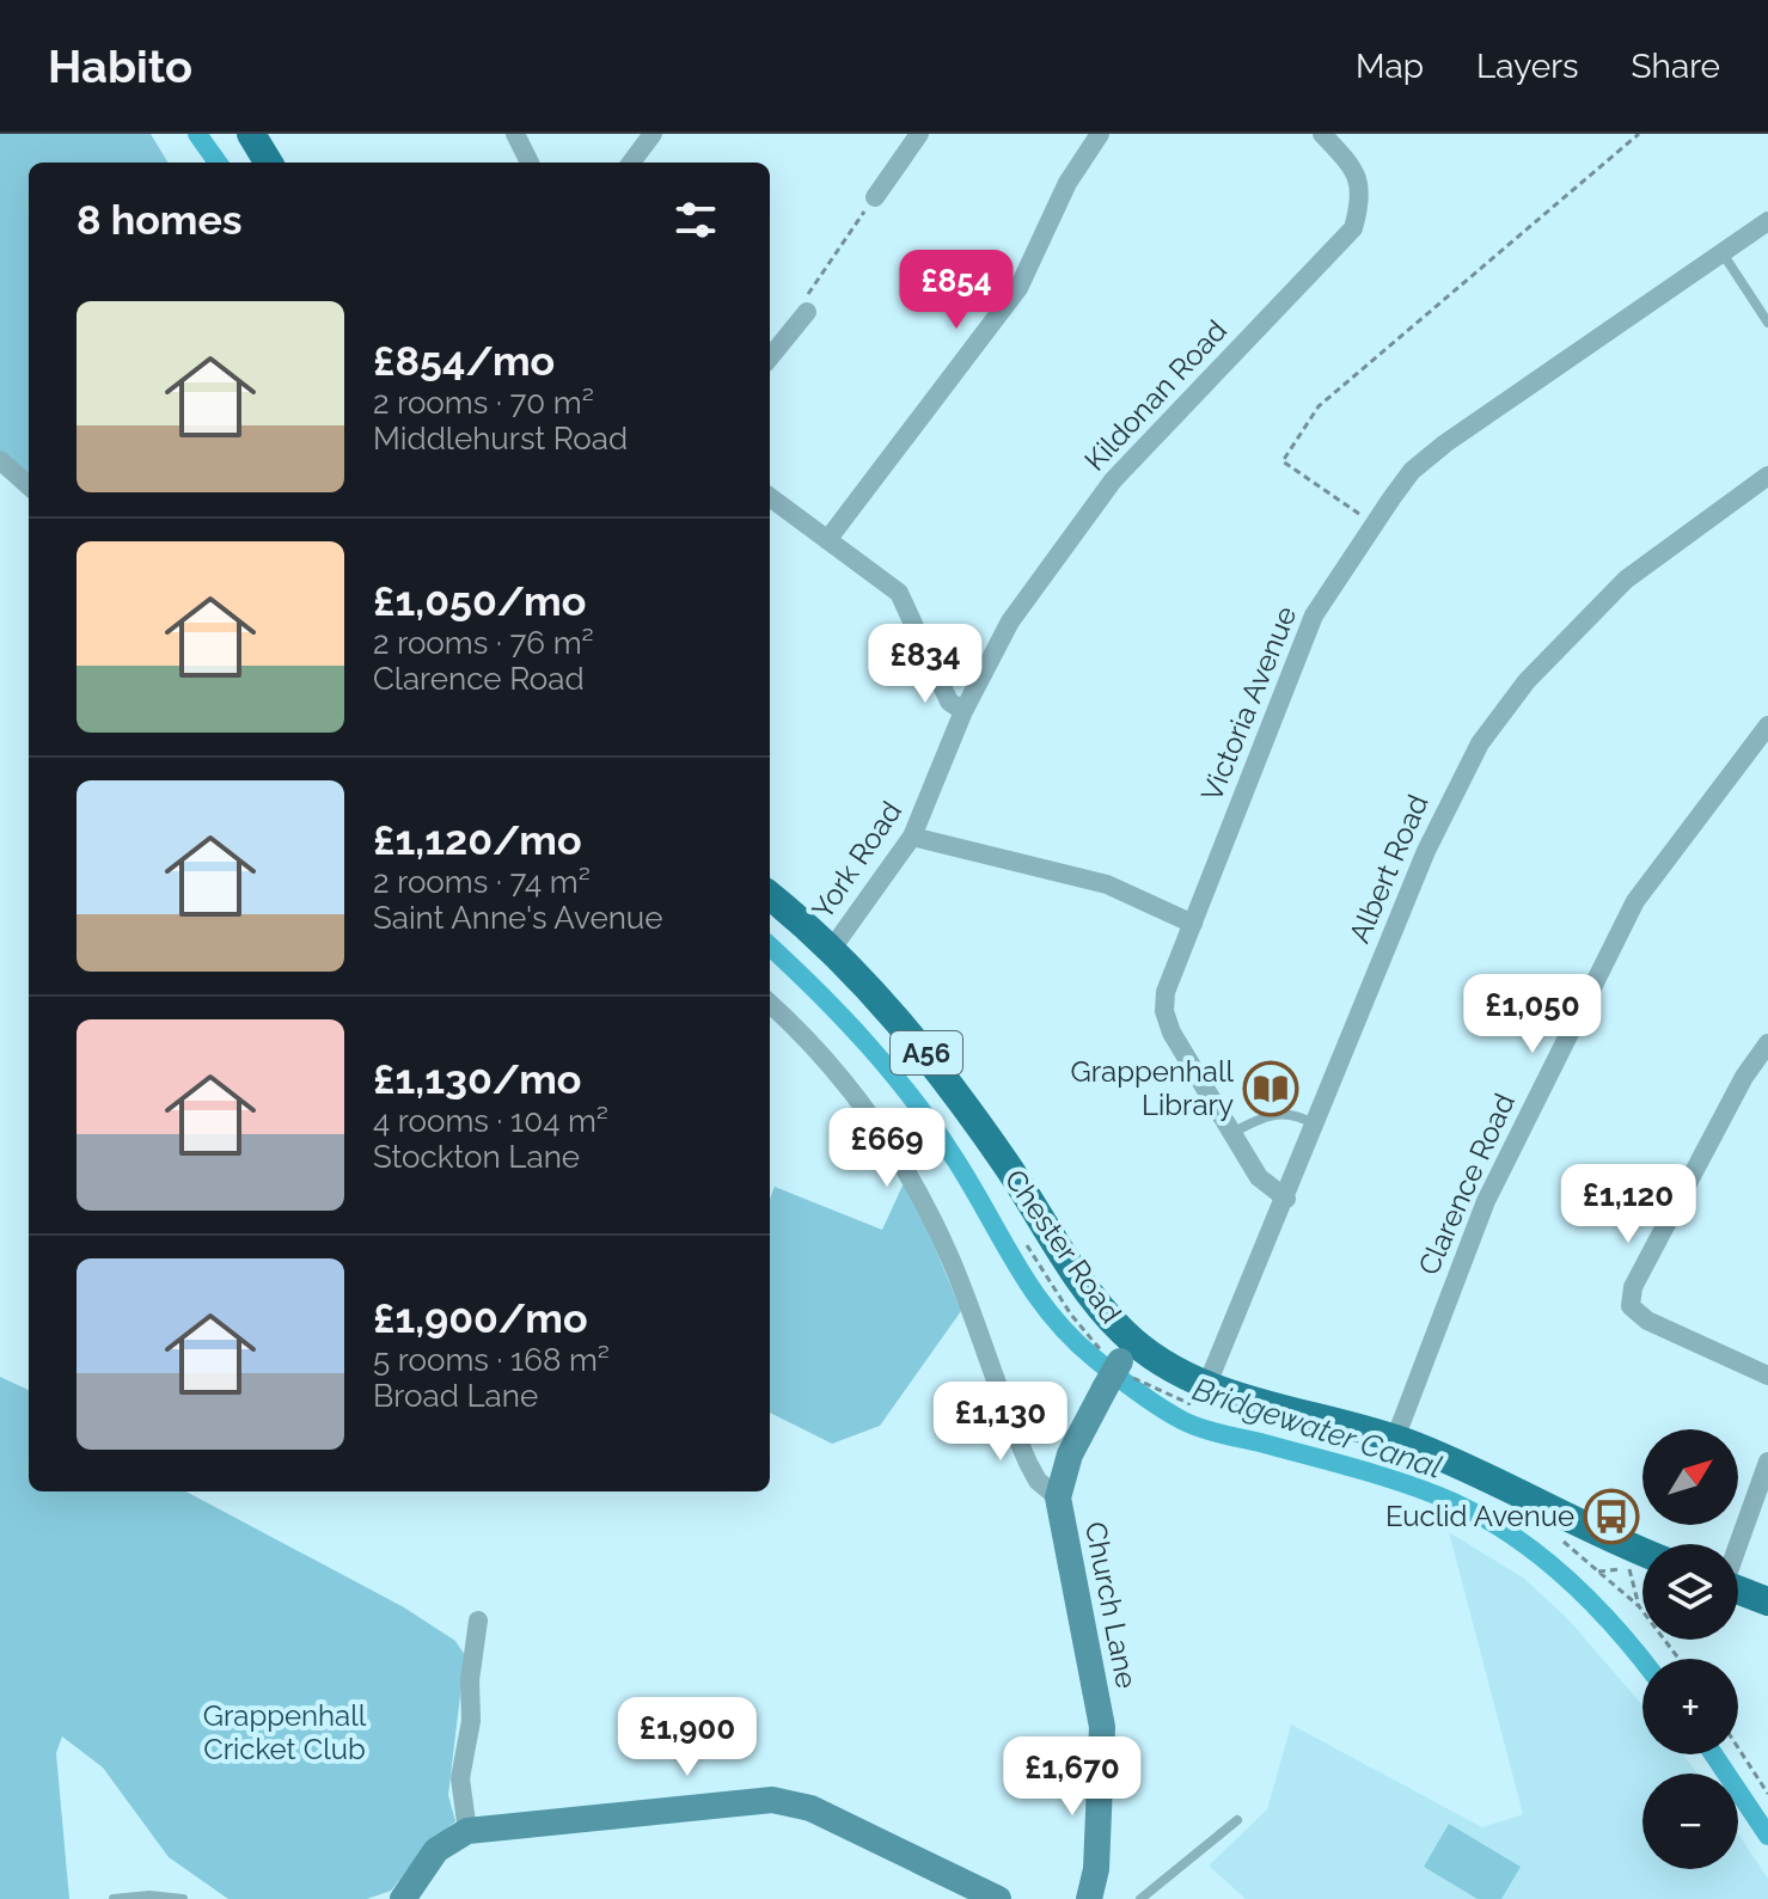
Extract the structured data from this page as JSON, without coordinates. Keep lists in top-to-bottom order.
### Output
{
  "streets": {
    "main road": ["A56", "Chester Road"],
    "street": [
      "Kildonan Road",
      "Victoria Avenue",
      "York Road",
      "Albert Road",
      "Clarence Road",
      "Church Lane"
    ]
  },
  "crossings": [
    ["Kildonan Road", "York Road"],
    ["Victoria Avenue", "Albert Road"],
    ["York Road", "Chester Road"],
    ["Albert Road", "Chester Road"],
    ["Clarence Road", "Chester Road"],
    ["Chester Road", "Church Lane"]
  ],
  "water": ["Bridgewater Canal"],
  "parks": ["Grappenhall Cricket Club"],
  "places": {
    "library": ["Grappenhall Library"],
    "bus stop": ["Euclid Avenue"]
  },
  "north": "top right",
  "page": {
    "header": "Habito",
    "nav": ["Map", "Layers", "Share"],
    "heading": "8 homes",
    "price": [
      "£854",
      "£834",
      "£1,050",
      "£669",
      "£1,120",
      "£1,130",
      "£1,900",
      "£1,670"
    ],
    "list": [
      {
        "name": "£854/mo",
        "note": "2 rooms · 70 m² · Middlehurst Road"
      },
      {
        "name": "£1,050/mo",
        "note": "2 rooms · 76 m² · Clarence Road"
      },
      {
        "name": "£1,120/mo",
        "note": "2 rooms · 74 m² · Saint Anne's Avenue"
      },
      {
        "name": "£1,130/mo",
        "note": "4 rooms · 104 m² · Stockton Lane"
      },
      {
        "name": "£1,900/mo",
        "note": "5 rooms · 168 m² · Broad Lane"
      }
    ],
    "map_buttons": ["+", "−"]
  }
}
